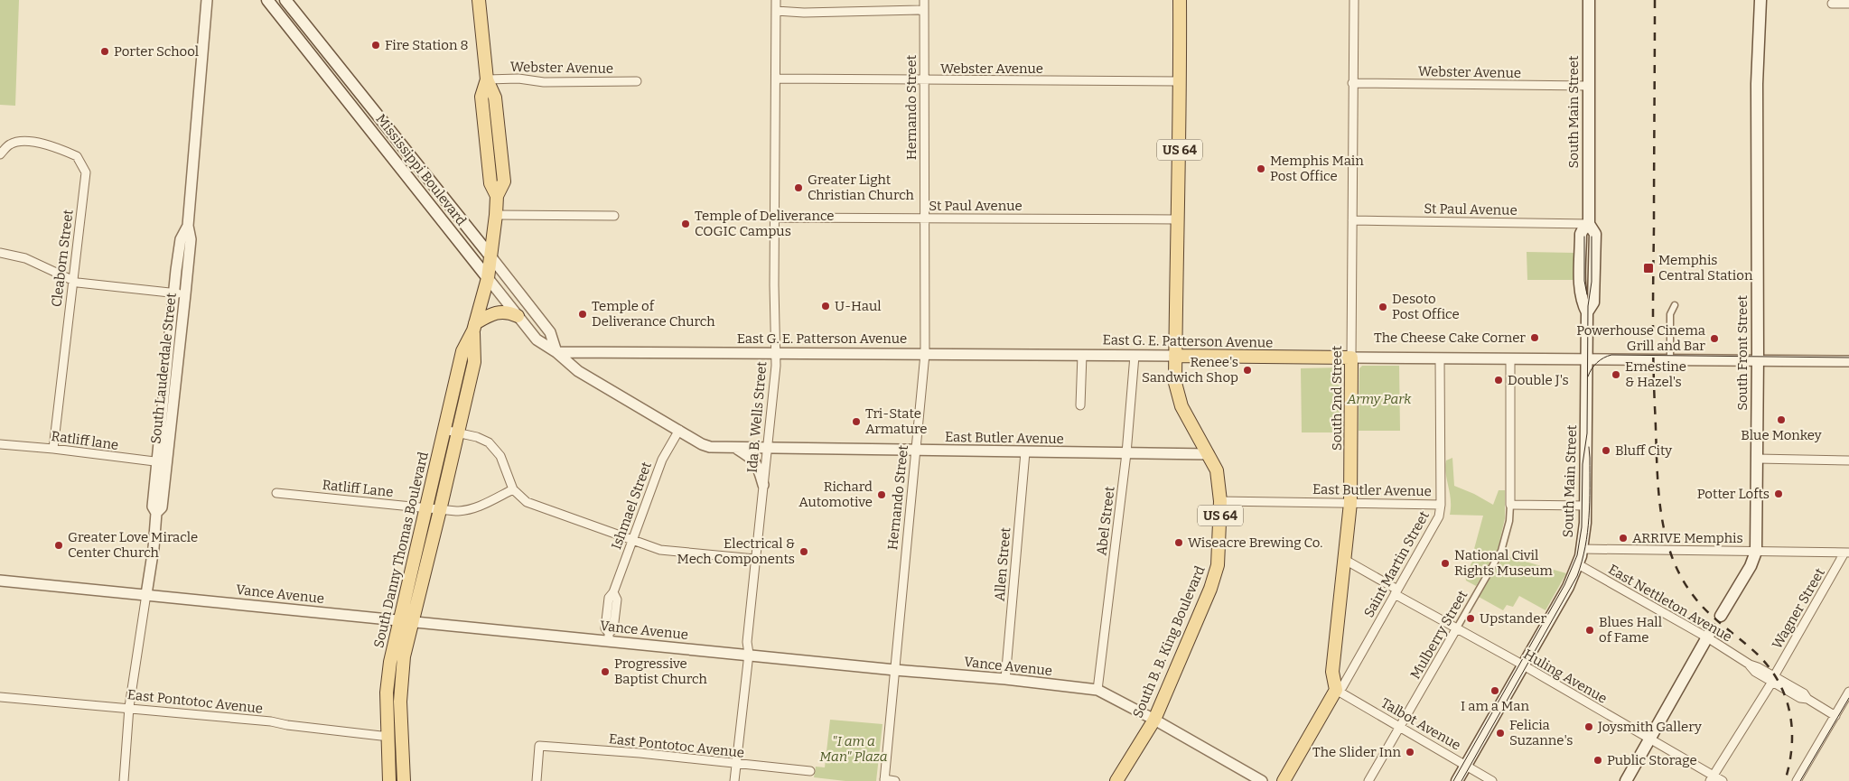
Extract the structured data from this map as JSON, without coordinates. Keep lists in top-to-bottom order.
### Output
{
  "streets": {
    "main road": [
      "South Main Street",
      "US 64",
      "Mississippi Boulevard",
      "East G. E. Patterson Avenue",
      "South Front Street",
      "South 2nd Street",
      "South Danny Thomas Boulevard",
      "South B. B. King Boulevard"
    ],
    "street": [
      "Webster Avenue",
      "Hernando Street",
      "St Paul Avenue",
      "Cleaborn Street",
      "South Lauderdale Street",
      "Ida B. Wells Street",
      "East Butler Avenue",
      "Ratliff lane",
      "Ratliff Lane",
      "Ishmael Street",
      "Abel Street",
      "Allen Street",
      "Saint Martin Street",
      "Vance Avenue",
      "East Nettleton Avenue",
      "Wagner Street",
      "Mulberry Street",
      "Huling Avenue",
      "East Pontotoc Avenue",
      "Talbot Avenue"
    ]
  },
  "crossings": [
    ["Webster Avenue", "Hernando Street"],
    ["Webster Avenue", "South Main Street"],
    ["Webster Avenue", "South 2nd Street"],
    ["Webster Avenue", "Ida B. Wells Street"],
    ["Webster Avenue", "South Danny Thomas Boulevard"],
    ["Webster Avenue", "South B. B. King Boulevard"],
    ["Hernando Street", "St Paul Avenue"],
    ["Hernando Street", "East G. E. Patterson Avenue"],
    ["Hernando Street", "East Butler Avenue"],
    ["Hernando Street", "Vance Avenue"],
    ["South Main Street", "St Paul Avenue"],
    ["South Main Street", "East G. E. Patterson Avenue"],
    ["South Main Street", "East Nettleton Avenue"],
    ["South Main Street", "Huling Avenue"],
    ["South Main Street", "Talbot Avenue"],
    ["Mississippi Boulevard", "East G. E. Patterson Avenue"],
    ["Mississippi Boulevard", "East Butler Avenue"],
    ["Mississippi Boulevard", "Ishmael Street"],
    ["Mississippi Boulevard", "South Danny Thomas Boulevard"],
    ["St Paul Avenue", "South 2nd Street"],
    ["St Paul Avenue", "Ida B. Wells Street"],
    ["St Paul Avenue", "South B. B. King Boulevard"],
    ["Cleaborn Street", "Ratliff lane"],
    ["East G. E. Patterson Avenue", "South Front Street"],
    ["East G. E. Patterson Avenue", "South 2nd Street"],
    ["East G. E. Patterson Avenue", "Ida B. Wells Street"],
    ["East G. E. Patterson Avenue", "Abel Street"],
    ["East G. E. Patterson Avenue", "Saint Martin Street"],
    ["East G. E. Patterson Avenue", "Mulberry Street"],
    ["East G. E. Patterson Avenue", "South B. B. King Boulevard"],
    ["South Lauderdale Street", "Ratliff lane"],
    ["South Lauderdale Street", "Vance Avenue"],
    ["South Lauderdale Street", "East Pontotoc Avenue"],
    ["South 2nd Street", "East Butler Avenue"],
    ["South 2nd Street", "Saint Martin Street"],
    ["South 2nd Street", "Huling Avenue"],
    ["South 2nd Street", "Talbot Avenue"],
    ["Ida B. Wells Street", "East Butler Avenue"],
    ["Ida B. Wells Street", "Vance Avenue"],
    ["Ida B. Wells Street", "East Pontotoc Avenue"],
    ["East Butler Avenue", "Abel Street"],
    ["East Butler Avenue", "Allen Street"],
    ["East Butler Avenue", "Saint Martin Street"],
    ["East Butler Avenue", "South B. B. King Boulevard"],
    ["Ratliff Lane", "South Danny Thomas Boulevard"],
    ["Ishmael Street", "Vance Avenue"],
    ["Abel Street", "Vance Avenue"],
    ["South Danny Thomas Boulevard", "Vance Avenue"],
    ["South Danny Thomas Boulevard", "East Pontotoc Avenue"],
    ["Allen Street", "Vance Avenue"],
    ["Saint Martin Street", "Huling Avenue"],
    ["Saint Martin Street", "Talbot Avenue"],
    ["Vance Avenue", "South B. B. King Boulevard"],
    ["East Nettleton Avenue", "Wagner Street"],
    ["Wagner Street", "Huling Avenue"],
    ["Mulberry Street", "Huling Avenue"],
    ["Mulberry Street", "Talbot Avenue"]
  ],
  "parks": ["Army Park", "\"I am a Man\" Plaza"],
  "places": {
    "other": [
      "Fire Station 8",
      "Porter School",
      "Memphis Main Post Office",
      "Greater Light Christian Church",
      "Temple of Deliverance COGIC Campus",
      "U-Haul",
      "Desoto Post Office",
      "Temple of Deliverance Church",
      "The Cheese Cake Corner",
      "Powerhouse Cinema Grill and Bar",
      "Renee's Sandwich Shop",
      "Ernestine & Hazel's",
      "Double J's",
      "Blue Monkey",
      "Tri-State Armature",
      "Bluff City",
      "Potter Lofts",
      "Richard Automotive",
      "ARRIVE Memphis",
      "Wiseacre Brewing Co.",
      "Greater Love Miracle Center Church",
      "Electrical & Mech Components",
      "National Civil Rights Museum",
      "Upstander",
      "Blues Hall of Fame",
      "Progressive Baptist Church",
      "I am a Man",
      "Joysmith Gallery",
      "Felicia Suzanne's",
      "The Slider Inn",
      "Public Storage"
    ],
    "transit": ["Memphis Central Station"]
  }
}
